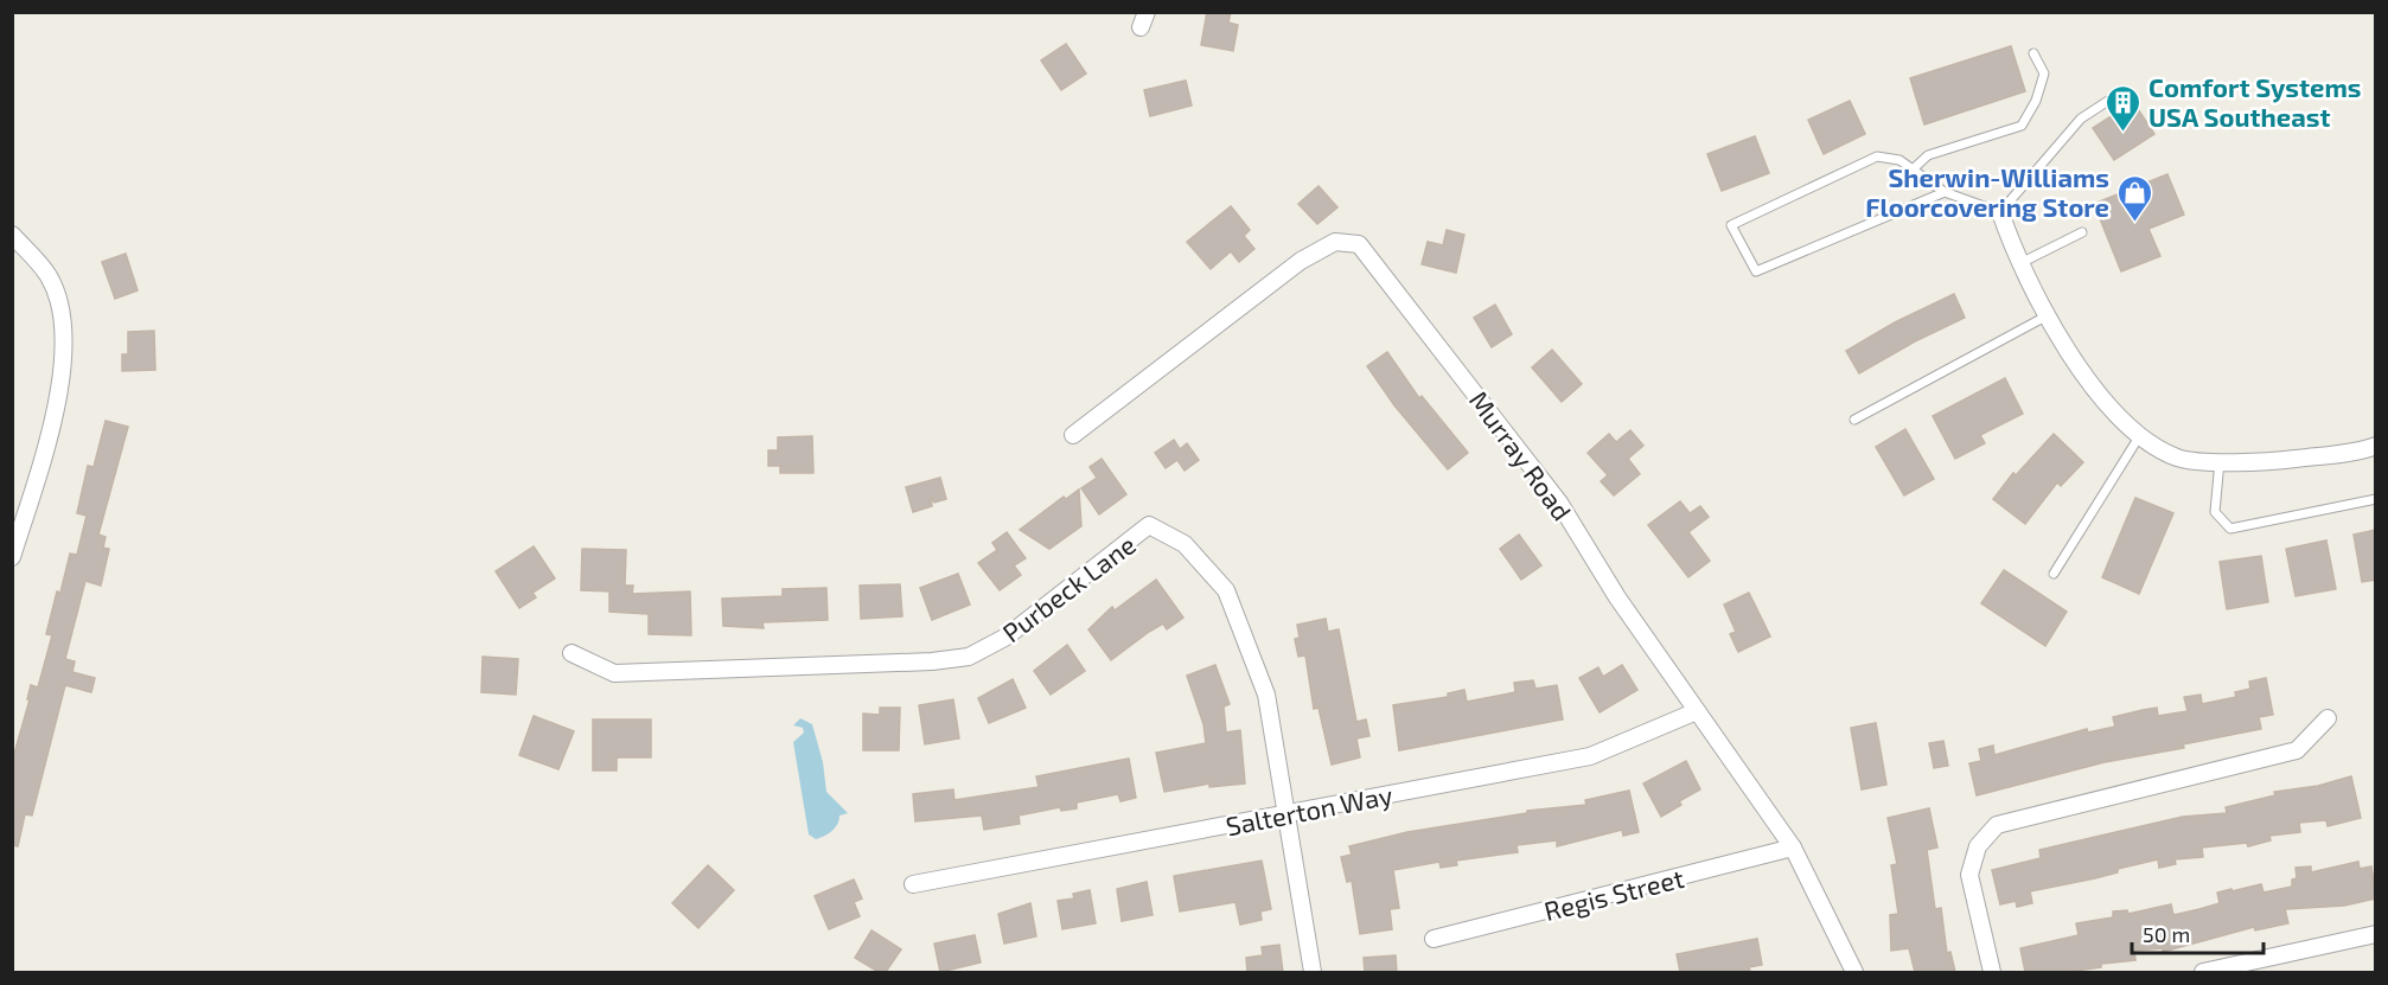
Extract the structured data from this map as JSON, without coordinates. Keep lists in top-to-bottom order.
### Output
{
  "streets": {
    "street": [
      "Murray Road",
      "Purbeck Lane",
      "Salterton Way",
      "Regis Street"
    ]
  },
  "crossings": [
    ["Murray Road", "Salterton Way"],
    ["Murray Road", "Regis Street"],
    ["Purbeck Lane", "Salterton Way"]
  ],
  "places": {
    "building": ["Comfort Systems USA Southeast"],
    "shop": ["Sherwin-Williams Floorcovering Store"]
  },
  "scale_bar": "50 m"
}
